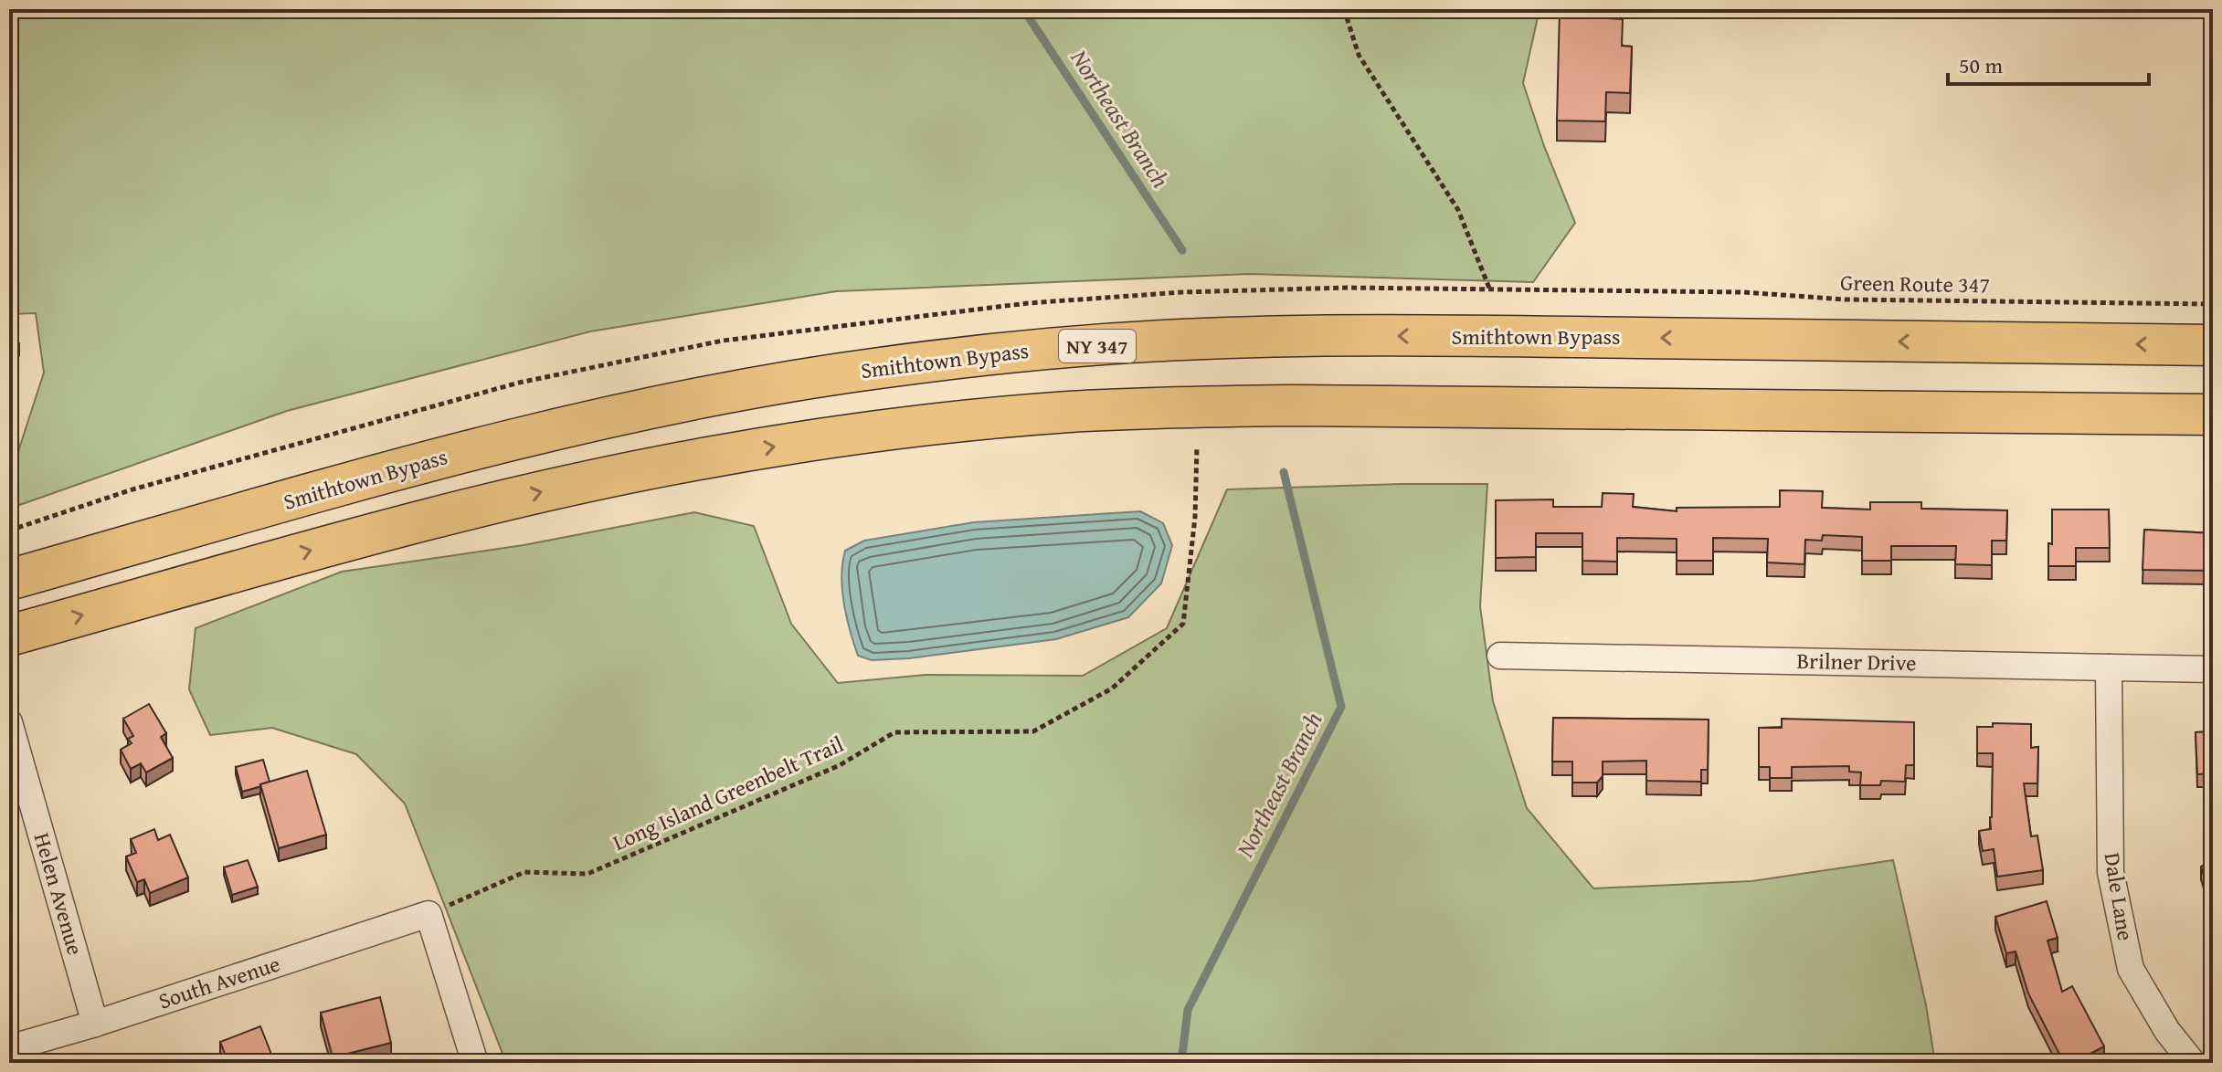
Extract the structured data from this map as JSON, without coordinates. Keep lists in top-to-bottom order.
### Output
{
  "streets": {
    "highway": ["Smithtown Bypass", "NY 347"],
    "street": [
      "Brilner Drive",
      "Helen Avenue",
      "Dale Lane",
      "South Avenue"
    ],
    "path": ["Green Route 347", "Long Island Greenbelt Trail"]
  },
  "crossings": [
    ["Brilner Drive", "Dale Lane"],
    ["Long Island Greenbelt Trail", "South Avenue"],
    ["Helen Avenue", "South Avenue"]
  ],
  "water": ["Northeast Branch"],
  "scale_bar": "50 m"
}
